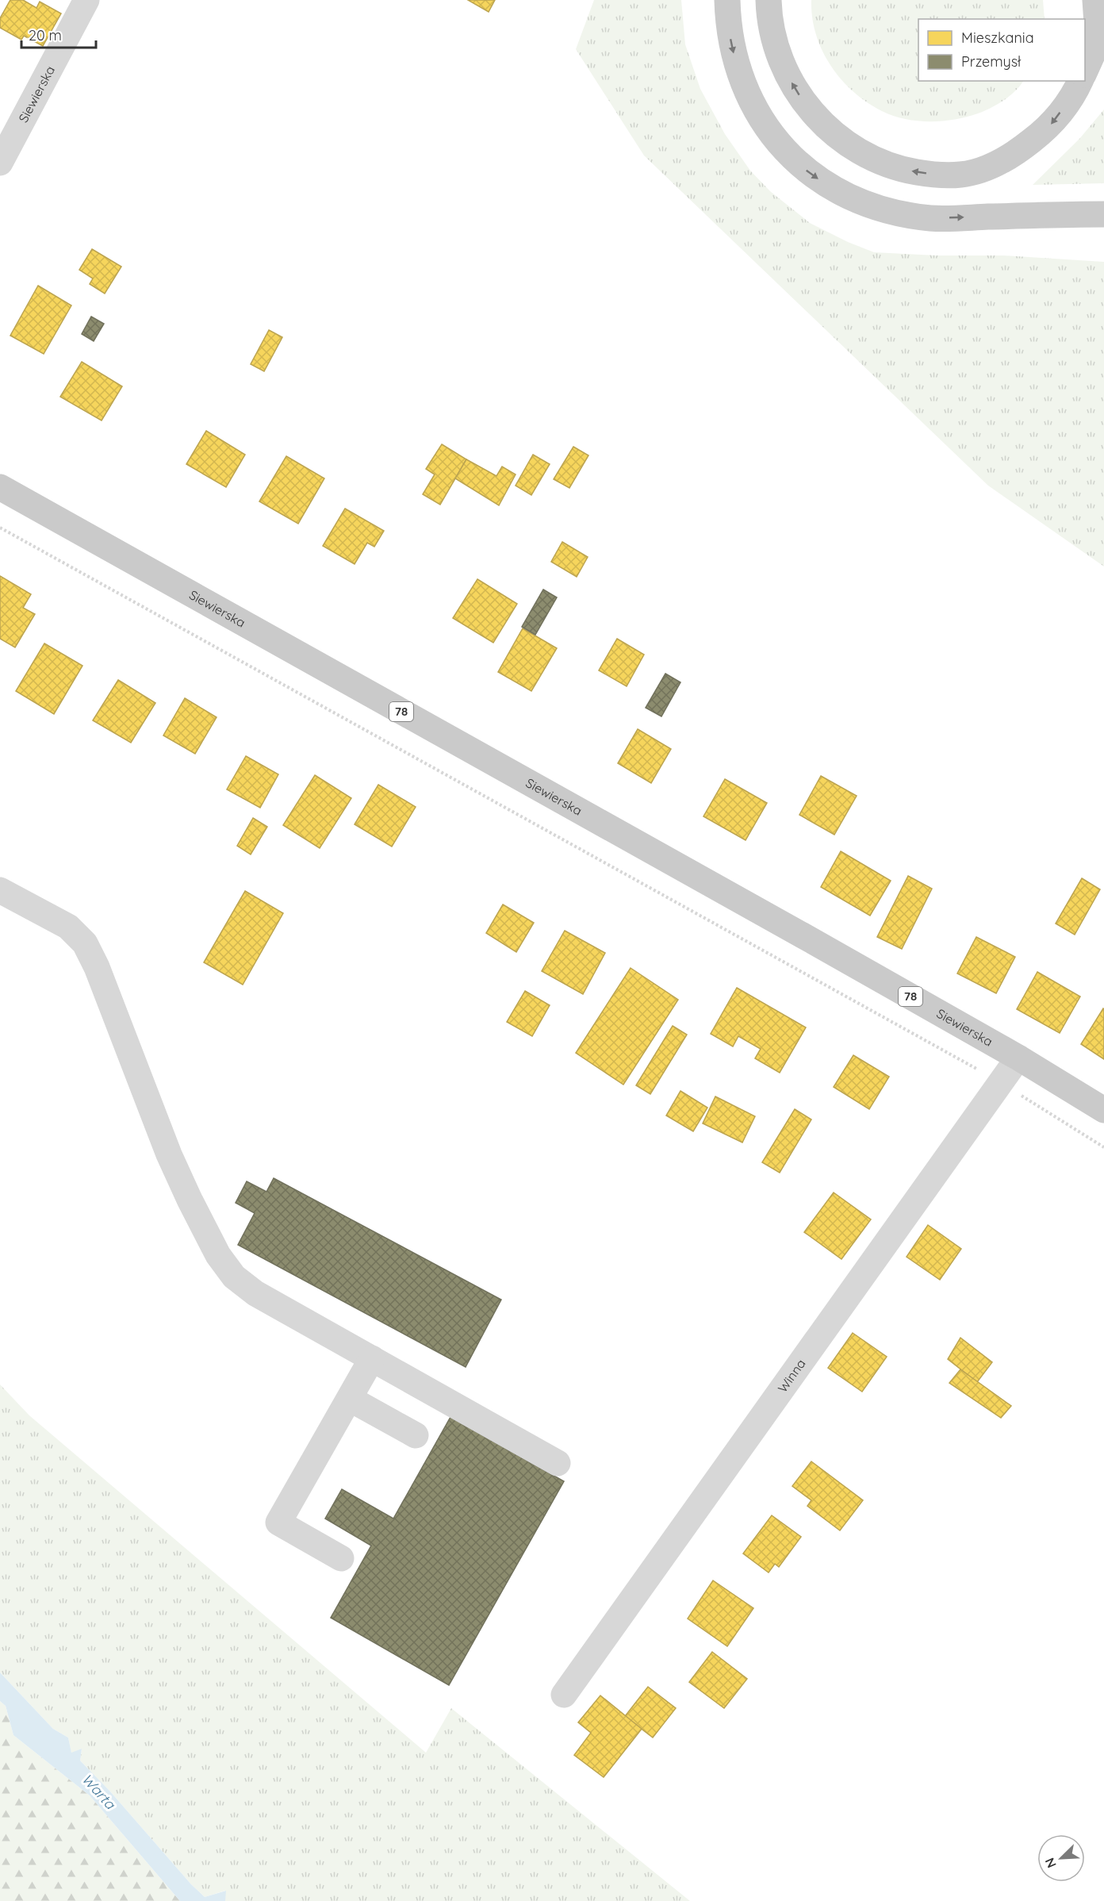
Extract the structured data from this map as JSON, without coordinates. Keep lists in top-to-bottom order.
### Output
{
  "streets": {
    "main road": ["Siewierska", "78"],
    "street": ["Winna"]
  },
  "crossings": [
    ["Siewierska", "Winna"]
  ],
  "water": ["Warta"],
  "legend": ["Mieszkania", "Przemysł"],
  "scale_bar": "20 m",
  "north": "bottom left"
}
